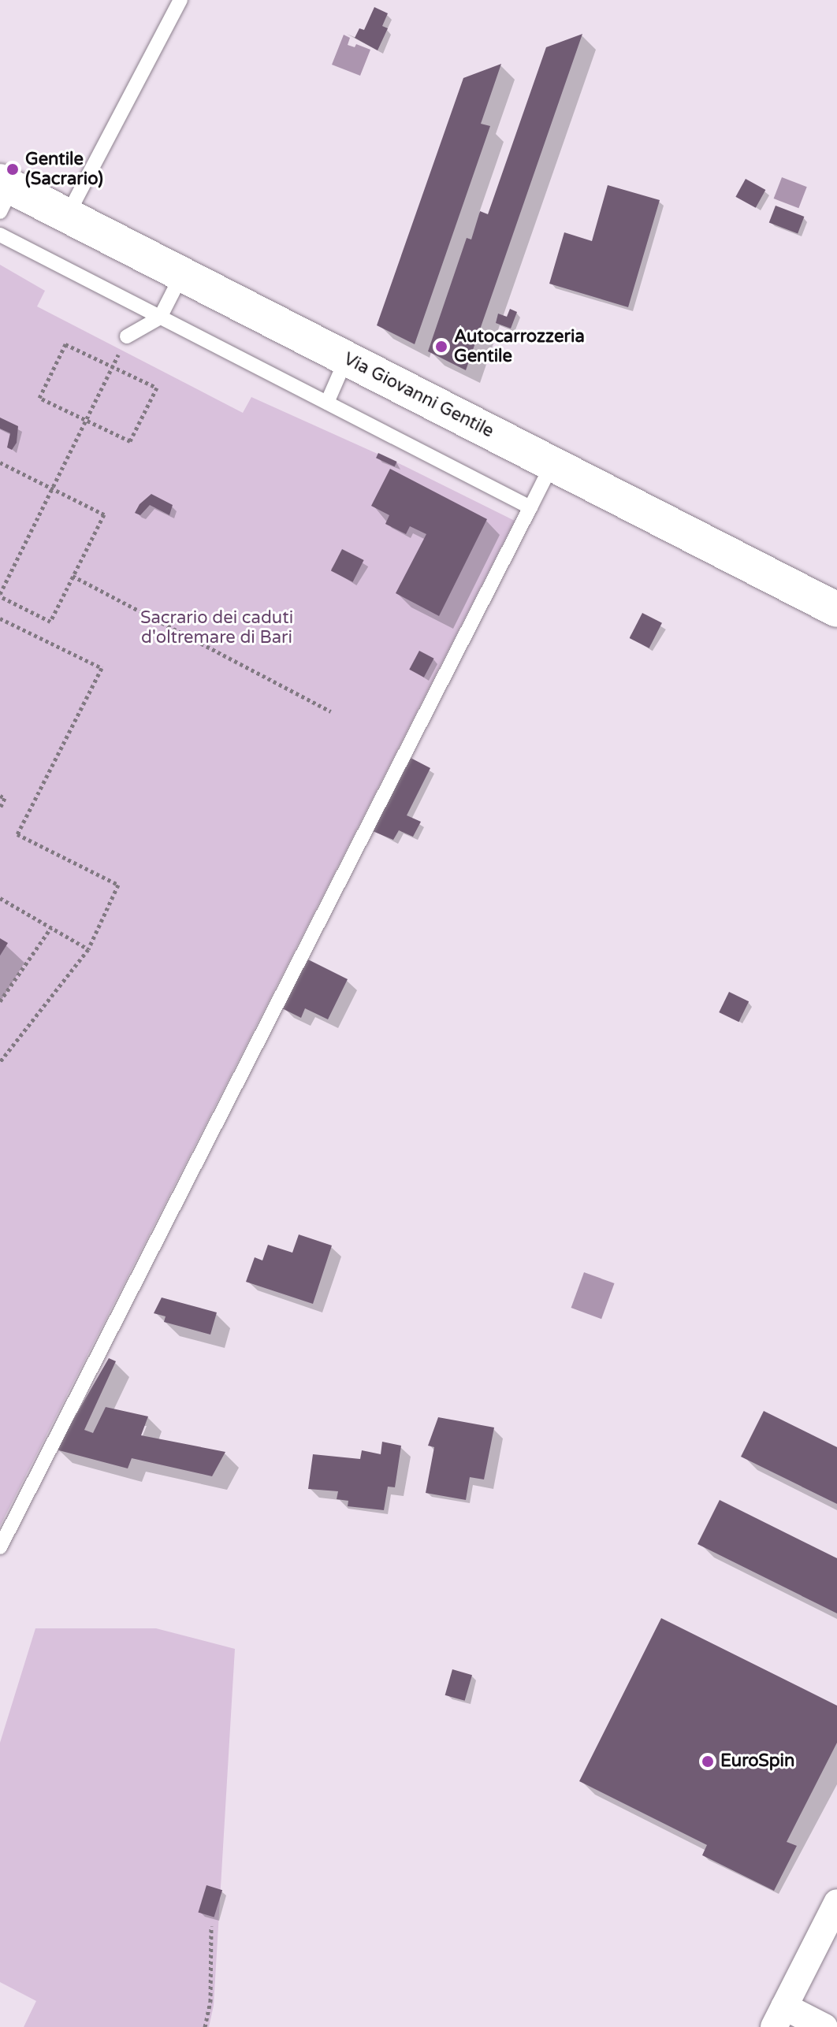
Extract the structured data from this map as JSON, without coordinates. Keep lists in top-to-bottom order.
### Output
{
  "streets": {
    "main road": ["Via Giovanni Gentile"]
  },
  "parks": ["Sacrario dei caduti d'oltremare di Bari"],
  "places": ["Gentile (Sacrario)", "Autocarrozzeria Gentile", "EuroSpin"]
}
